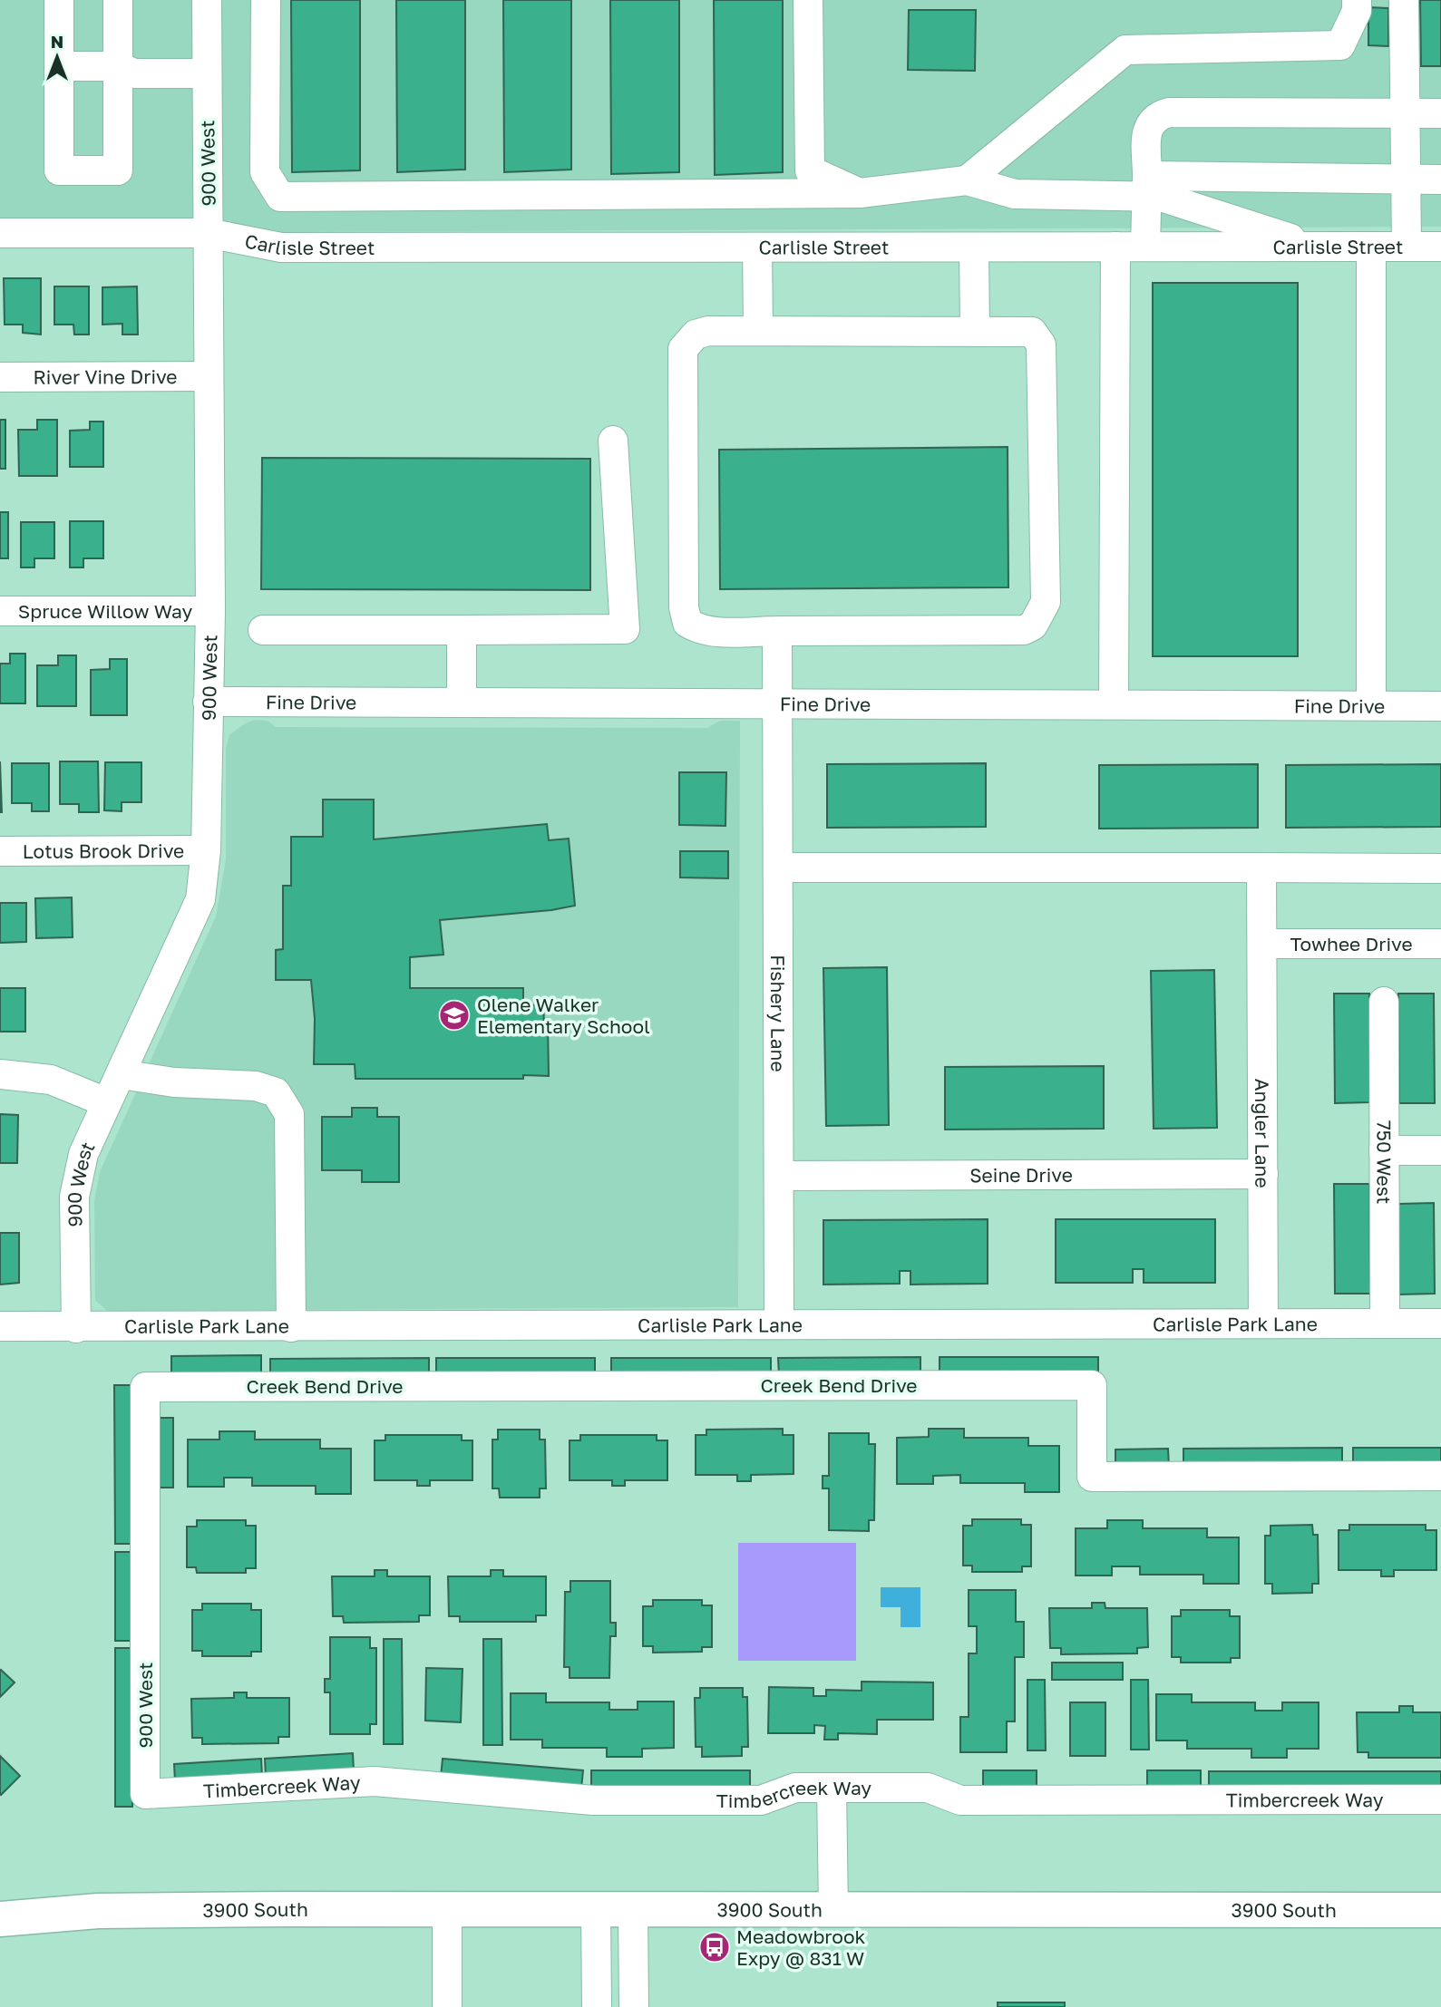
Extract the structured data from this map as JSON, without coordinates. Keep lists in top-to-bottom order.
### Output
{
  "streets": {
    "main road": ["3900 South"],
    "street": [
      "900 West",
      "Carlisle Street",
      "River Vine Drive",
      "Spruce Willow Way",
      "Fine Drive",
      "Lotus Brook Drive",
      "Towhee Drive",
      "Fishery Lane",
      "Angler Lane",
      "750 West",
      "Seine Drive",
      "Carlisle Park Lane",
      "Creek Bend Drive",
      "Timbercreek Way"
    ]
  },
  "crossings": [
    ["900 West", "Carlisle Street"],
    ["900 West", "River Vine Drive"],
    ["900 West", "Spruce Willow Way"],
    ["900 West", "Fine Drive"],
    ["900 West", "Lotus Brook Drive"],
    ["900 West", "Carlisle Park Lane"],
    ["900 West", "Creek Bend Drive"],
    ["900 West", "Timbercreek Way"],
    ["Fine Drive", "Fishery Lane"],
    ["Towhee Drive", "Angler Lane"],
    ["Fishery Lane", "Seine Drive"],
    ["Fishery Lane", "Carlisle Park Lane"],
    ["Angler Lane", "Seine Drive"],
    ["Angler Lane", "Carlisle Park Lane"],
    ["750 West", "Carlisle Park Lane"]
  ],
  "places": {
    "school or university": ["Olene Walker Elementary School"],
    "bus stop": ["Meadowbrook Expy @ 831 W"]
  },
  "north": "top"
}
